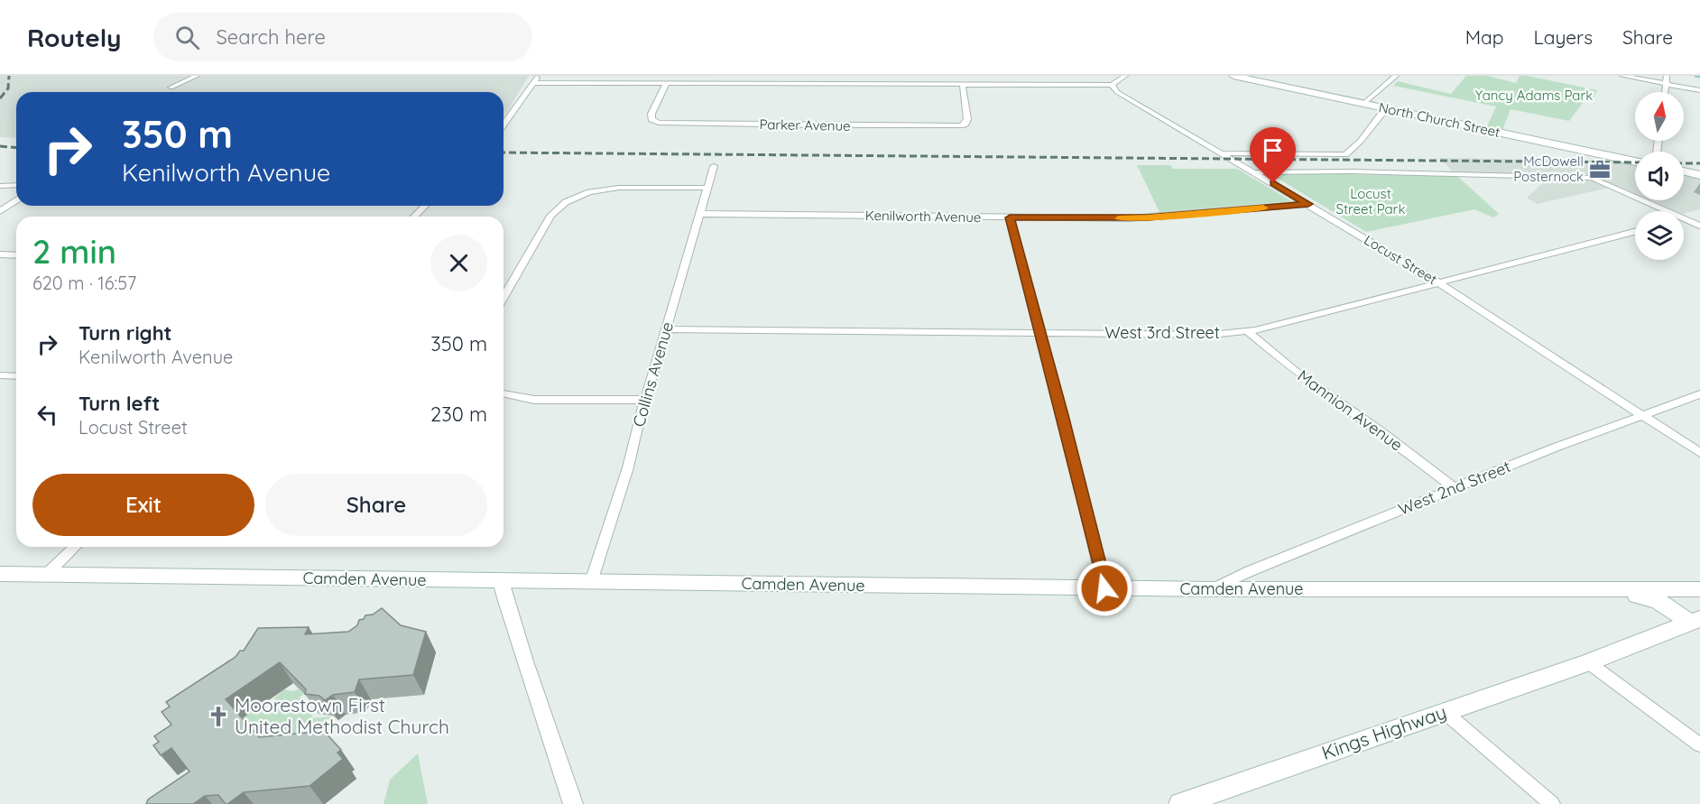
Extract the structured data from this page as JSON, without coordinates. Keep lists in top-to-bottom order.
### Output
{
  "streets": {
    "main road": ["North Church Street", "Camden Avenue", "Kings Highway"],
    "street": [
      "Parker Avenue",
      "Kenilworth Avenue",
      "Locust Street",
      "West 3rd Street",
      "Collins Avenue",
      "Mannion Avenue",
      "West 2nd Street"
    ]
  },
  "crossings": [
    ["Kenilworth Avenue", "Locust Street"],
    ["Kenilworth Avenue", "Collins Avenue"],
    ["Locust Street", "West 3rd Street"],
    ["Locust Street", "West 2nd Street"],
    ["West 3rd Street", "Collins Avenue"],
    ["West 3rd Street", "Mannion Avenue"],
    ["Collins Avenue", "Camden Avenue"],
    ["Mannion Avenue", "West 2nd Street"],
    ["West 2nd Street", "Camden Avenue"],
    ["Camden Avenue", "Kings Highway"]
  ],
  "parks": ["Yancy Adams Park", "Locust Street Park"],
  "places": {
    "office": ["McDowell Posternock"],
    "church": ["Moorestown First United Methodist Church"]
  },
  "north": "top",
  "page": {
    "header": "Routely",
    "search": "Search here",
    "nav": ["Map", "Layers", "Share"],
    "turn": ["350 m", "Kenilworth Avenue"],
    "heading": ["2 min", "620 m · 16:57"],
    "list": [
      {
        "name": "Turn right",
        "note": "Kenilworth Avenue",
        "value": "350 m"
      },
      {
        "name": "Turn left",
        "note": "Locust Street",
        "value": "230 m"
      }
    ],
    "buttons": ["Exit", "Share"]
  }
}
